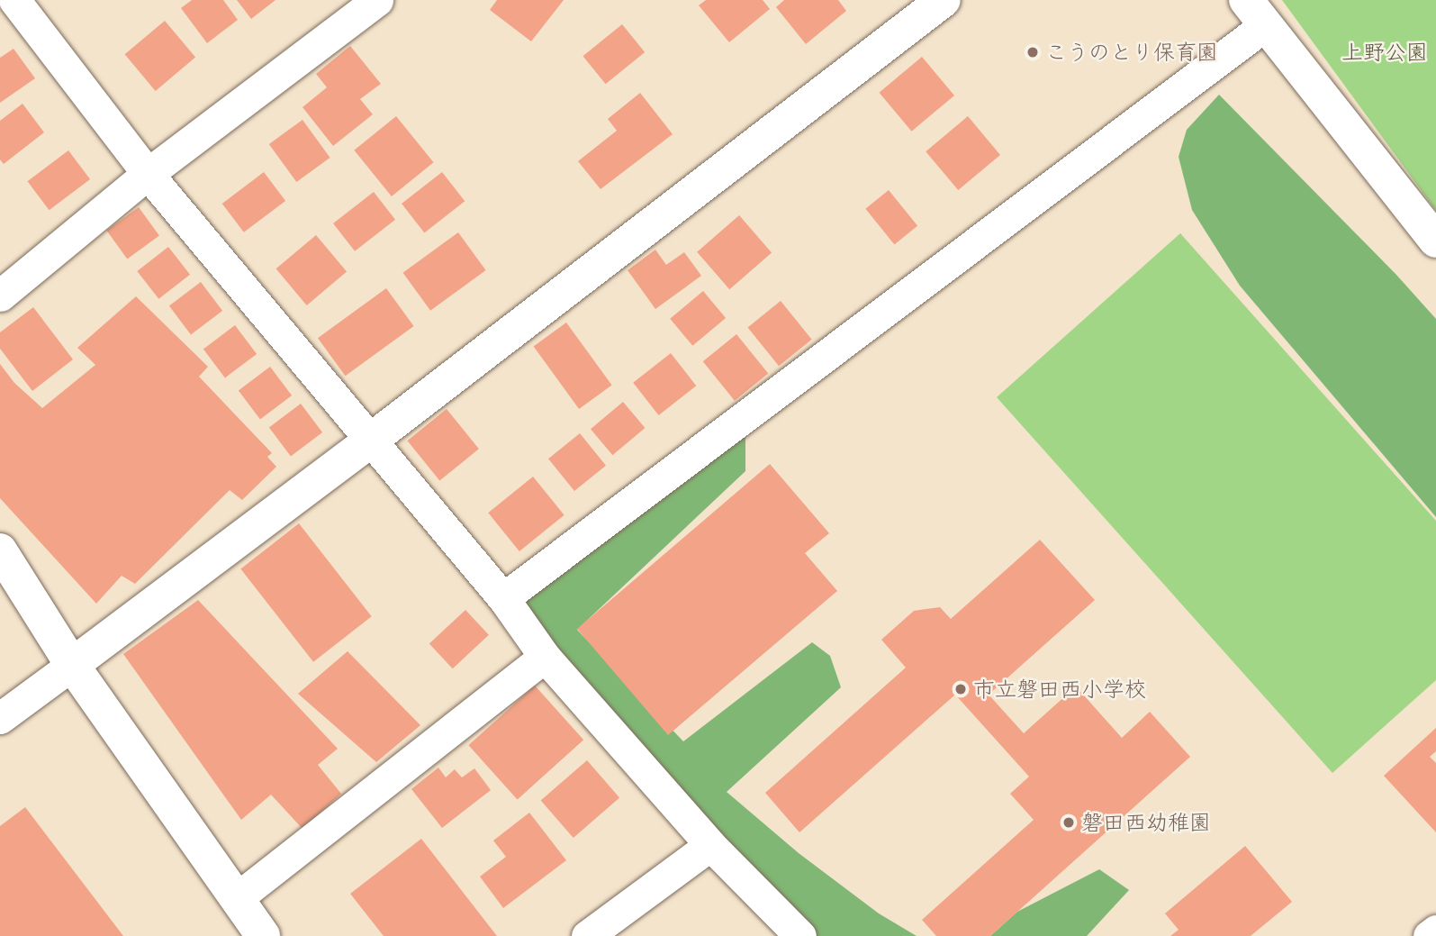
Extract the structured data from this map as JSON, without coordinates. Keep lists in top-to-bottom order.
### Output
{
  "parks": ["上野公園"],
  "places": ["こうのとり保育園", "市立磐田西小学校", "磐田西幼稚園"]
}
